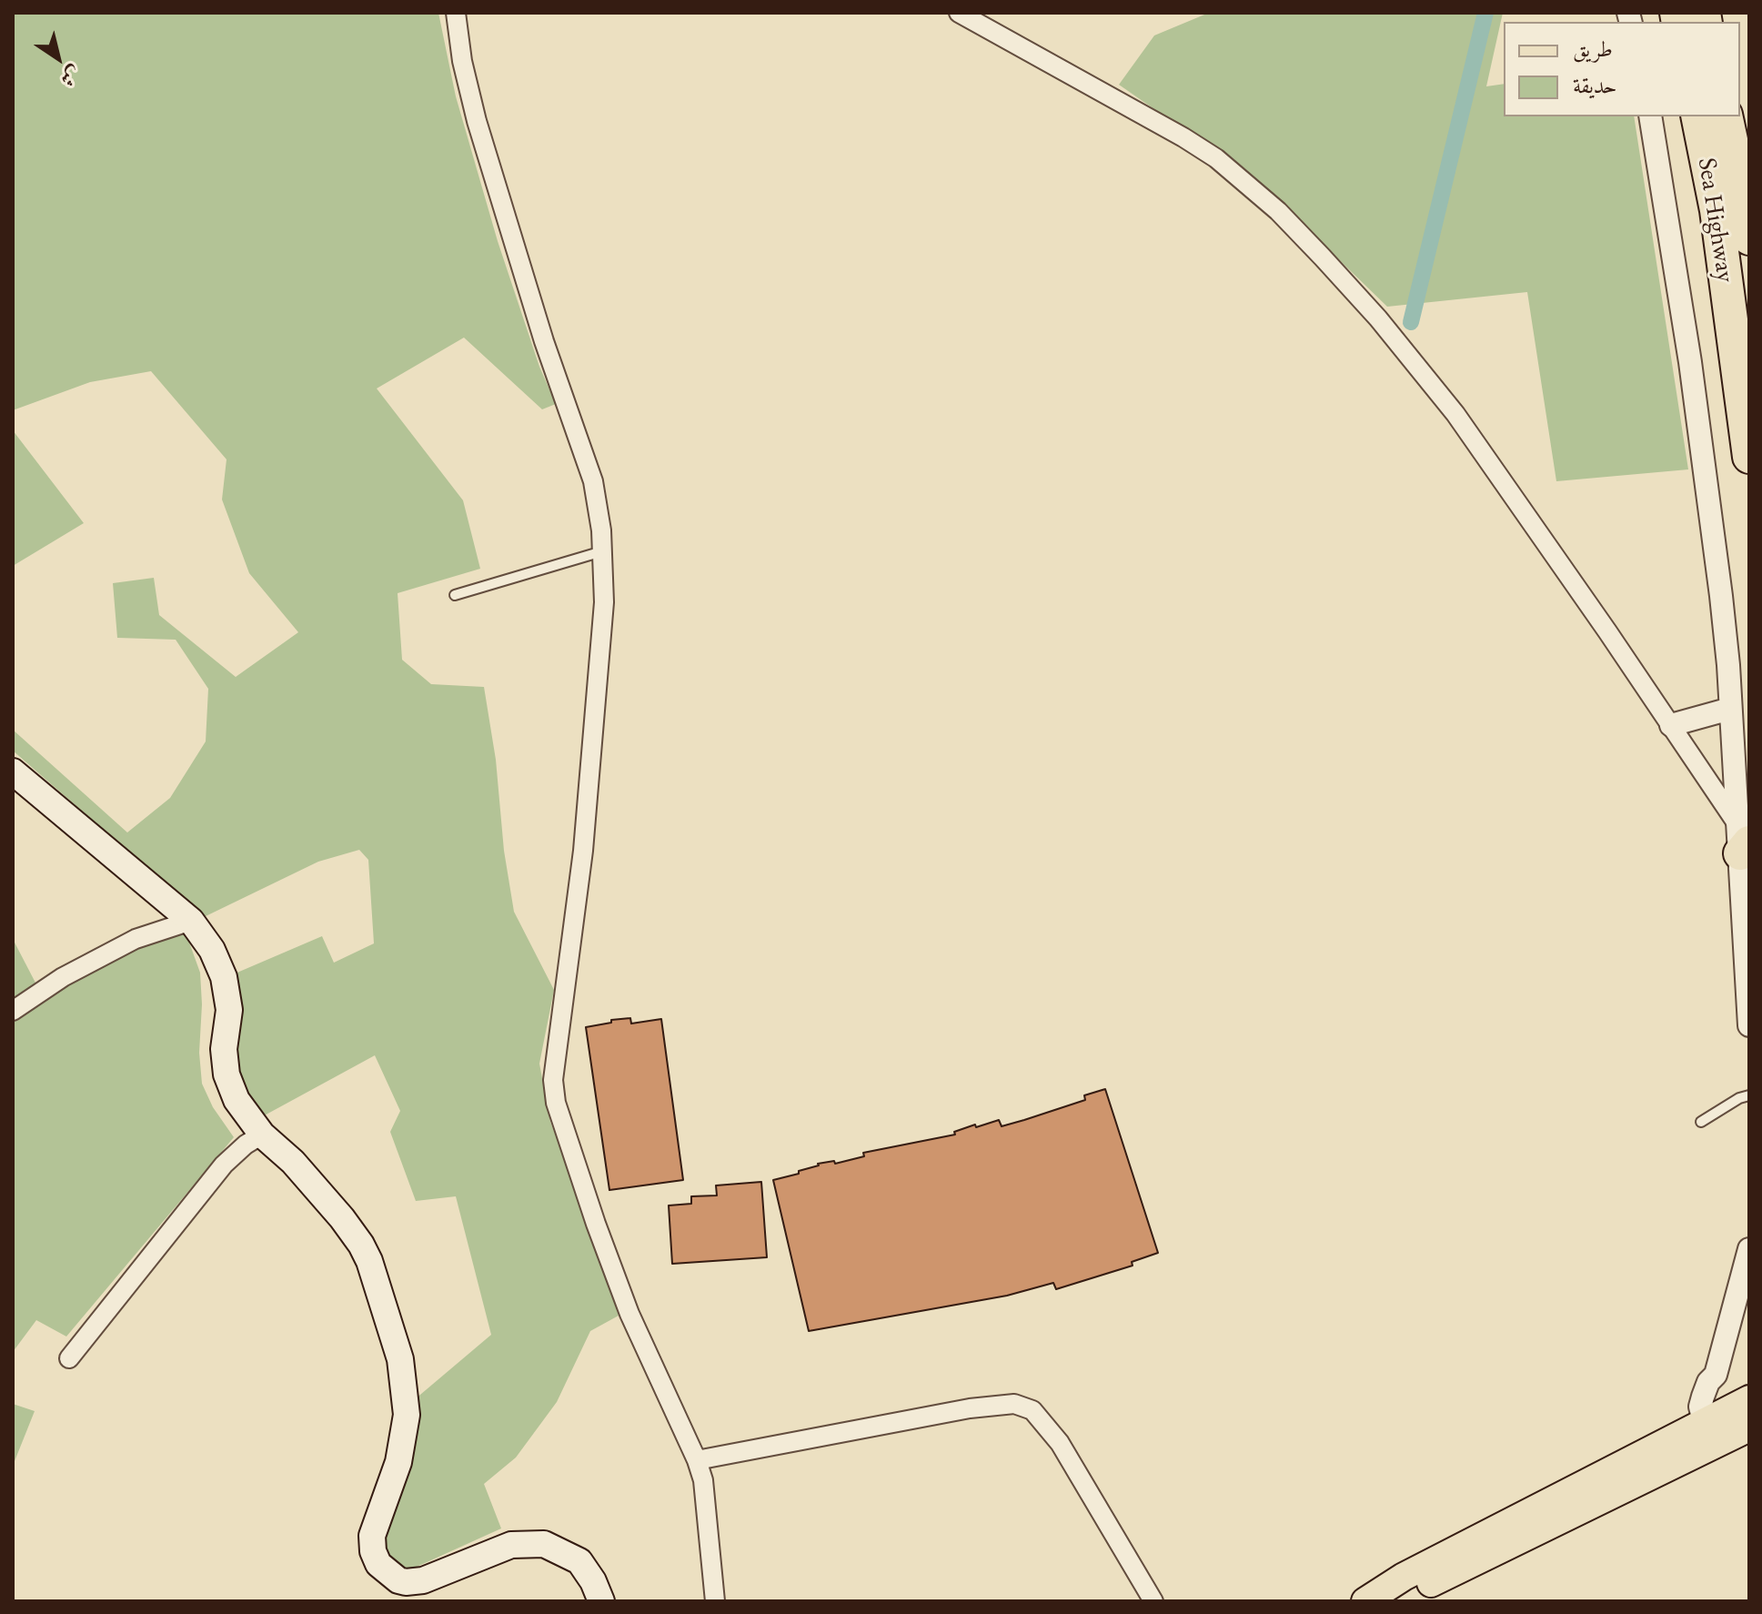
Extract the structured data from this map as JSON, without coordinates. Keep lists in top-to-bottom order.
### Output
{
  "streets": {
    "highway": ["Sea Highway"]
  },
  "legend": ["طريق", "حديقة"],
  "north": "bottom right"
}
